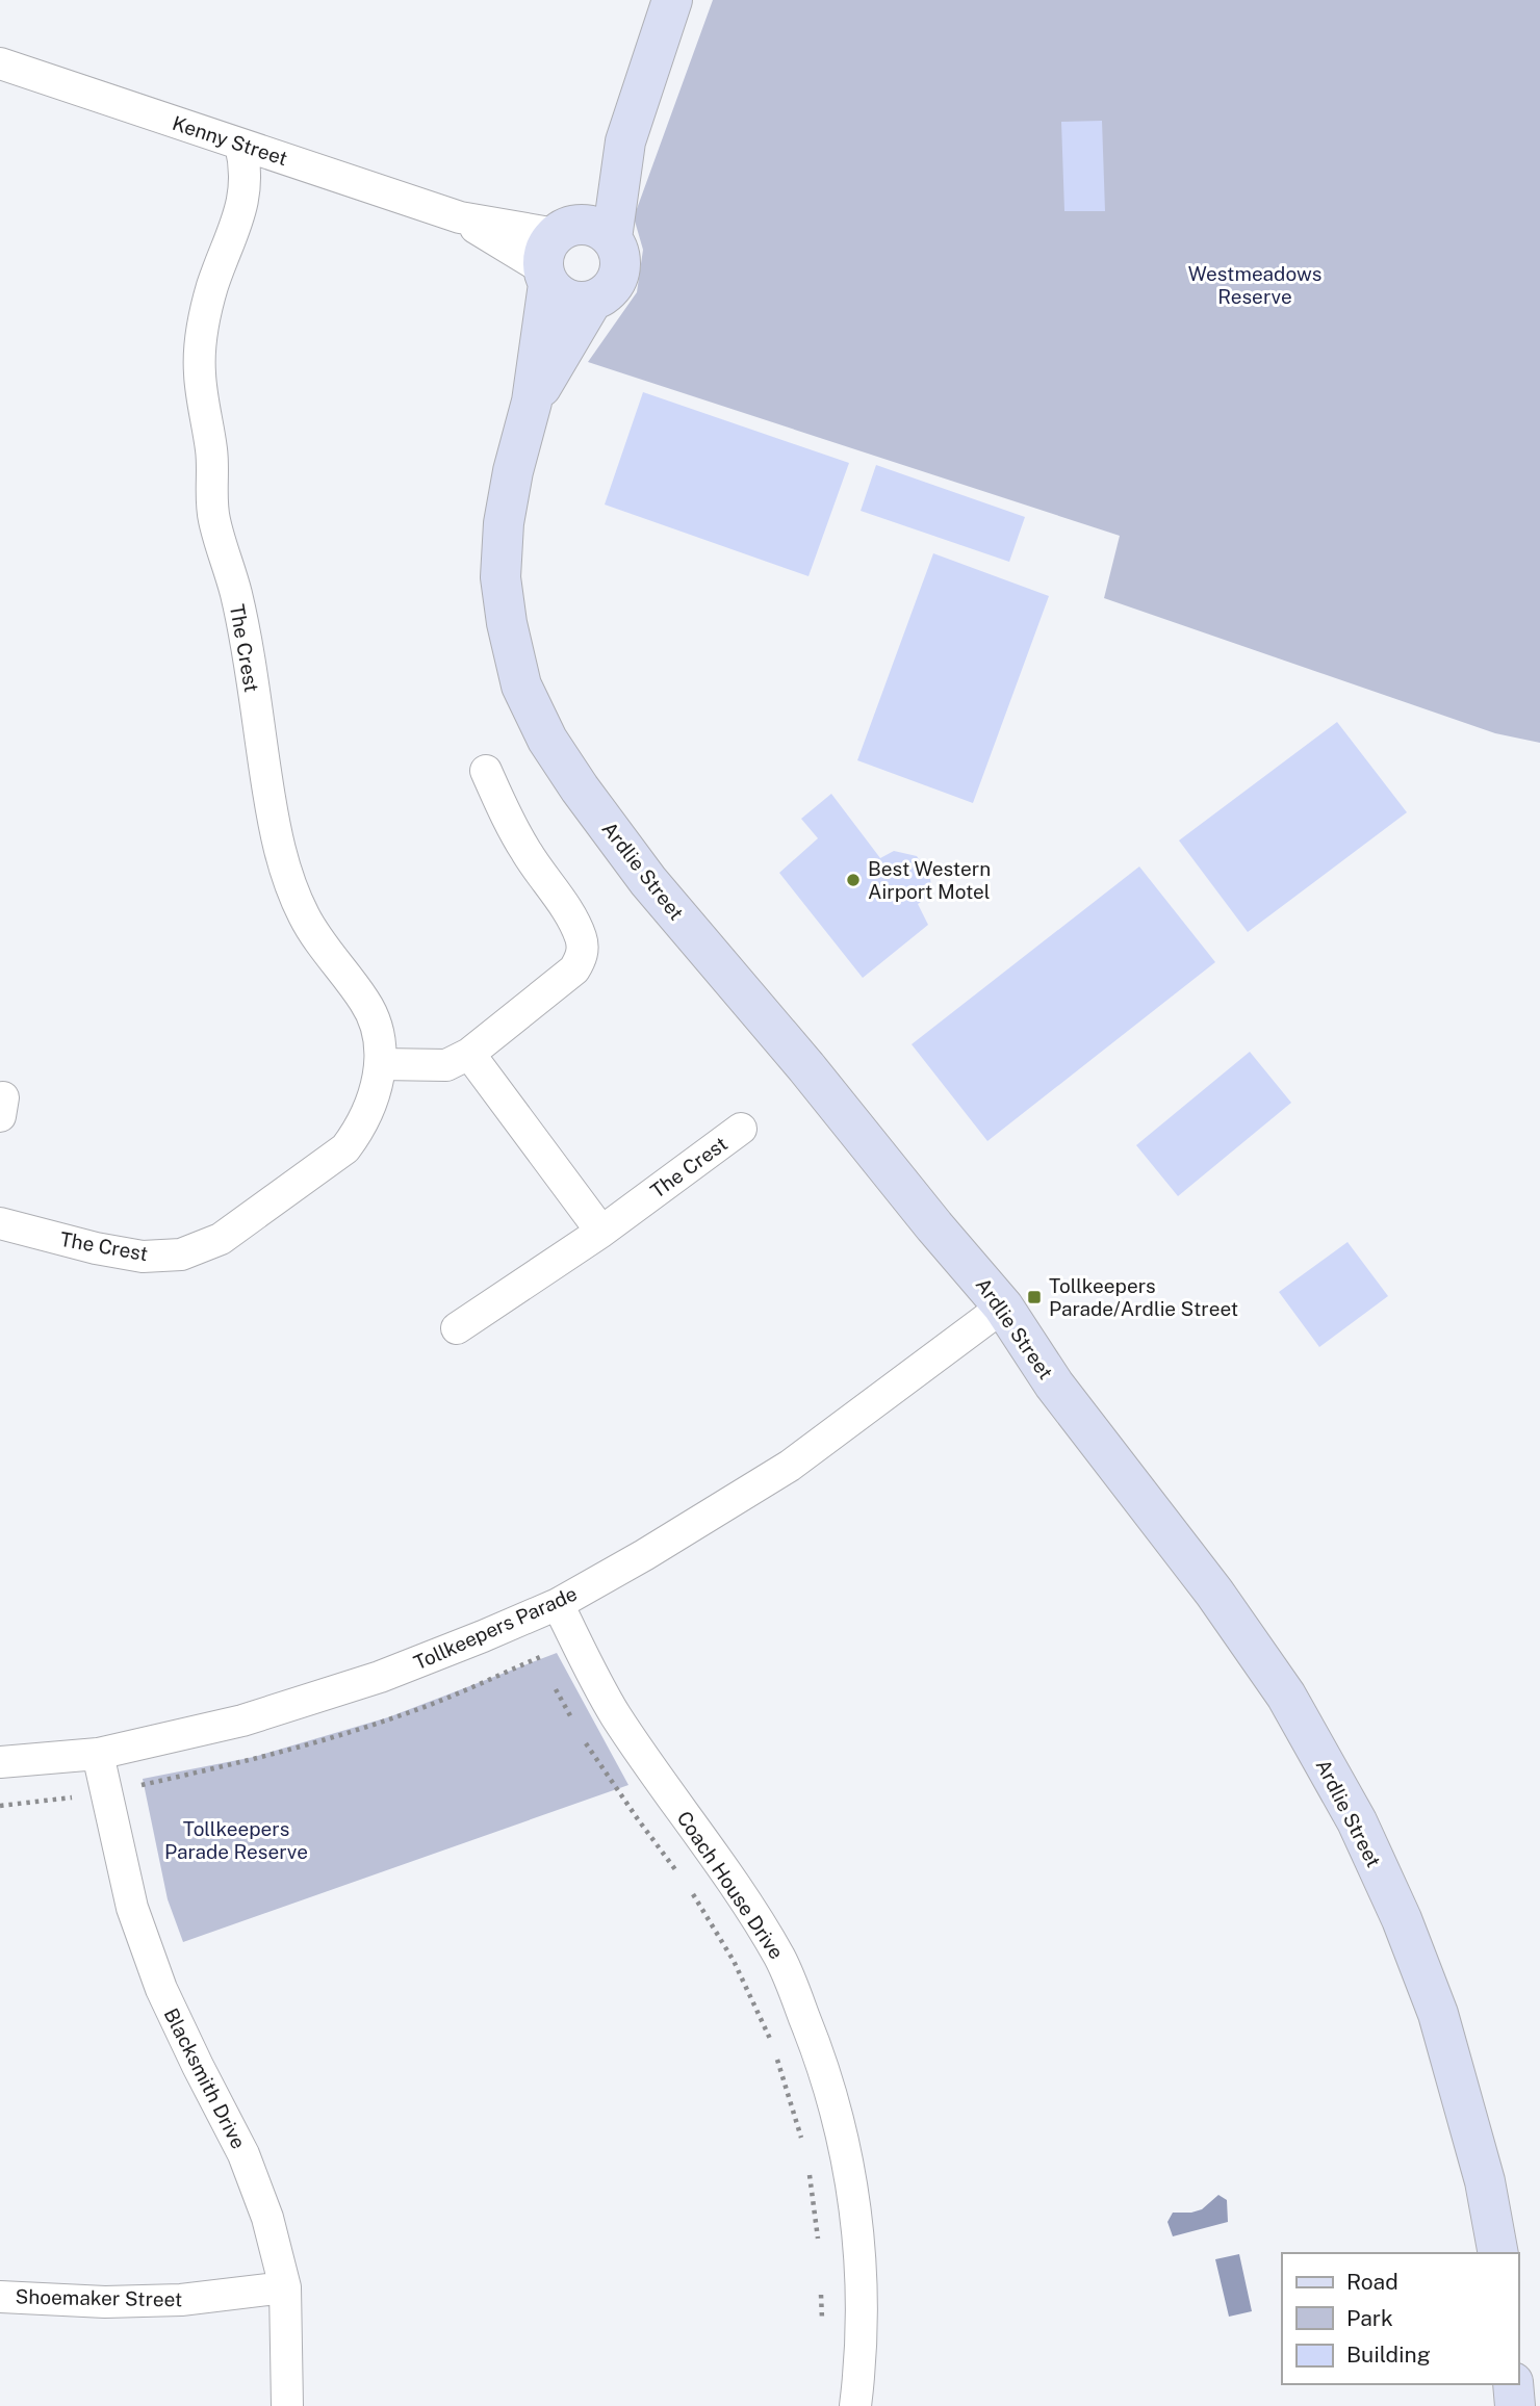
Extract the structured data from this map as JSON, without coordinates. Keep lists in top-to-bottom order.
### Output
{
  "streets": {
    "street": [
      "Kenny Street",
      "The Crest",
      "Ardlie Street",
      "Tollkeepers Parade",
      "Coach House Drive",
      "Blacksmith Drive",
      "Shoemaker Street"
    ]
  },
  "crossings": [
    ["Kenny Street", "The Crest"],
    ["Kenny Street", "Ardlie Street"],
    ["Ardlie Street", "Tollkeepers Parade"],
    ["Tollkeepers Parade", "Coach House Drive"],
    ["Tollkeepers Parade", "Blacksmith Drive"],
    ["Blacksmith Drive", "Shoemaker Street"]
  ],
  "parks": ["Westmeadows Reserve", "Tollkeepers Parade Reserve"],
  "places": {
    "other": ["Best Western Airport Motel"],
    "transit": ["Tollkeepers Parade/Ardlie Street"]
  },
  "legend": ["Road", "Park", "Building"]
}
